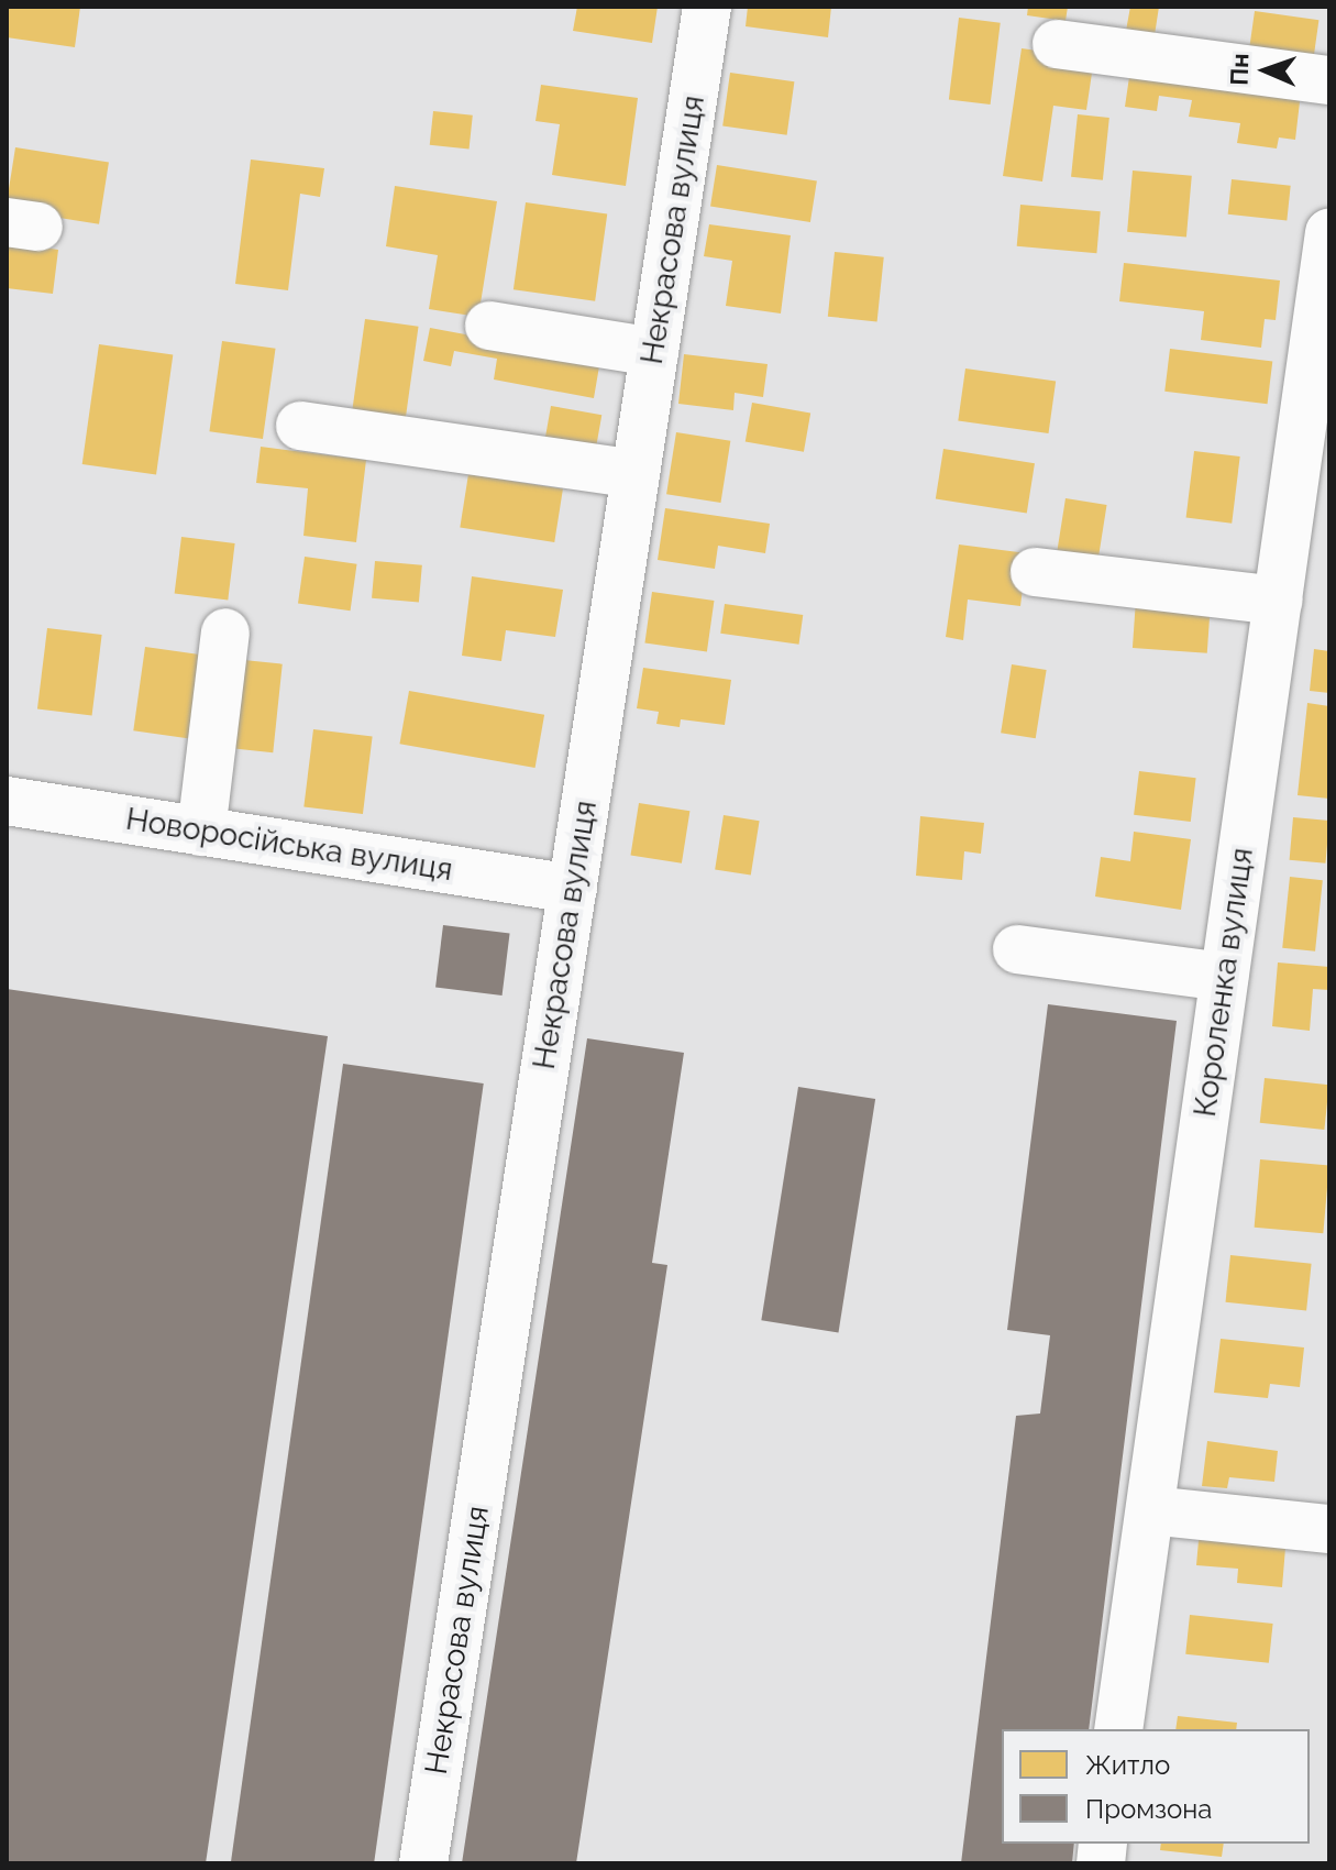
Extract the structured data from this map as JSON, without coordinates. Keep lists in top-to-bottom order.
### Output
{
  "streets": {
    "street": ["Некрасова вулиця", "Новоросійська вулиця", "Короленка вулиця"]
  },
  "crossings": [
    ["Некрасова вулиця", "Новоросійська вулиця"]
  ],
  "legend": ["Житло", "Промзона"],
  "north": "left"
}
